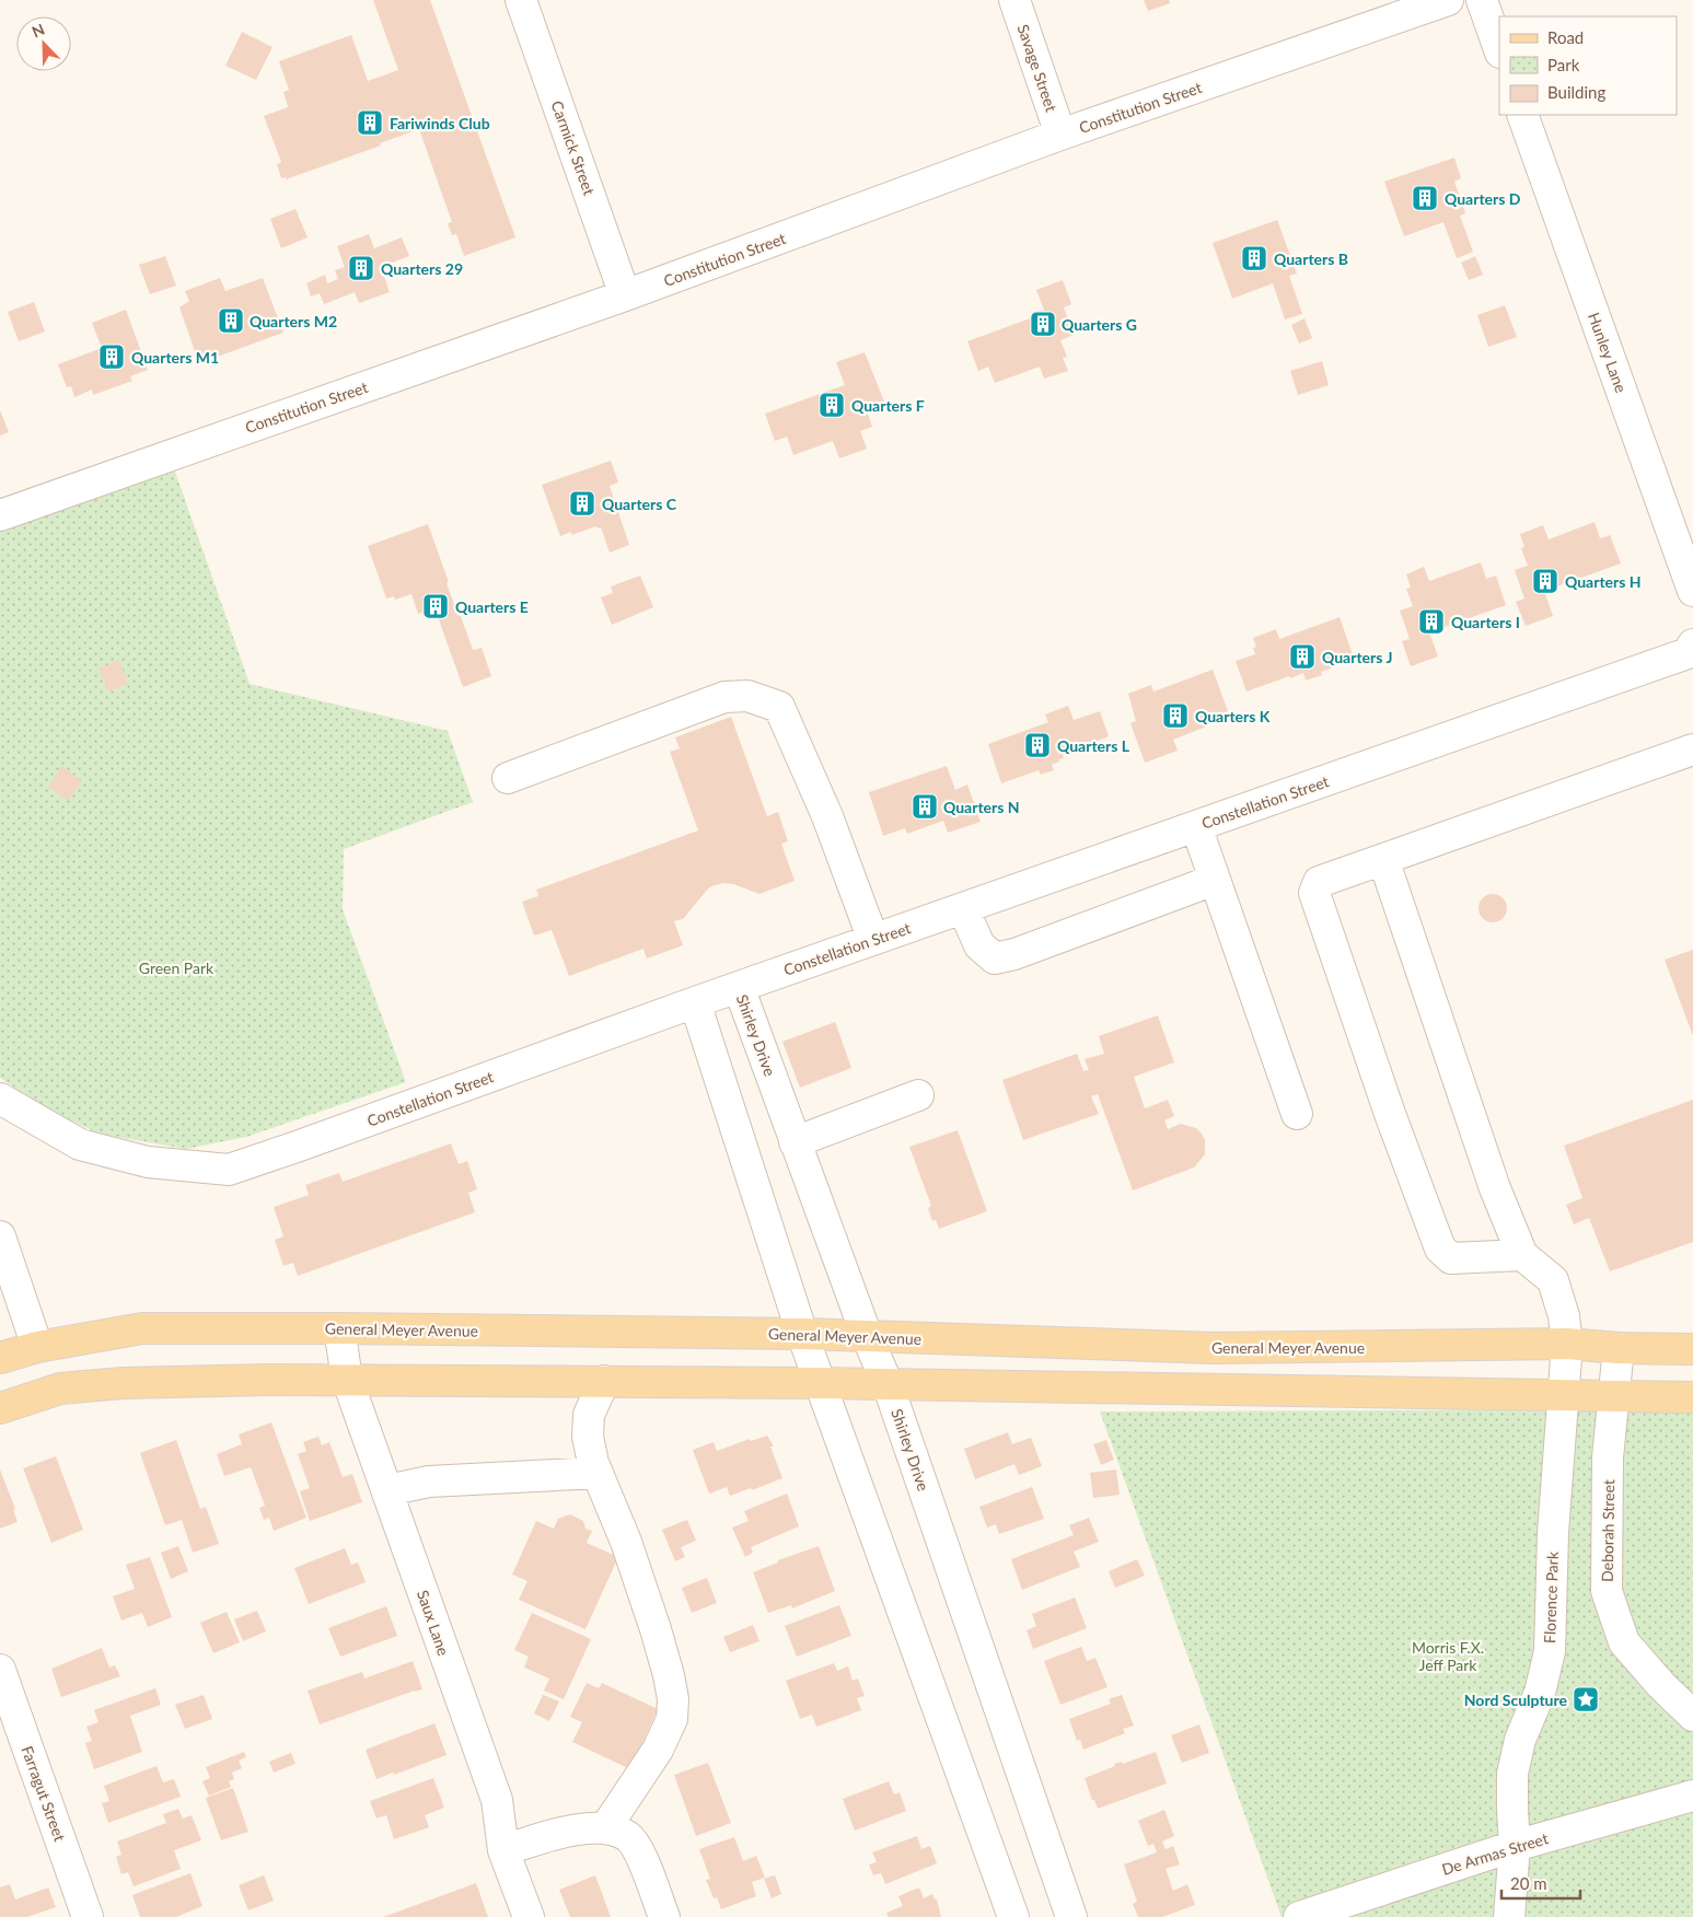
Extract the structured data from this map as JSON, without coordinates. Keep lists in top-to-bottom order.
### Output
{
  "streets": {
    "main road": ["General Meyer Avenue"],
    "street": [
      "Savage Street",
      "Constitution Street",
      "Carmick Street",
      "Hunley Lane",
      "Constellation Street",
      "Shirley Drive",
      "Deborah Street",
      "Florence Park",
      "Saux Lane",
      "Farragut Street",
      "De Armas Street"
    ]
  },
  "crossings": [
    ["Savage Street", "Constitution Street"],
    ["Constitution Street", "Carmick Street"],
    ["Constellation Street", "Shirley Drive"],
    ["Shirley Drive", "General Meyer Avenue"],
    ["General Meyer Avenue", "Deborah Street"],
    ["General Meyer Avenue", "Florence Park"],
    ["General Meyer Avenue", "Saux Lane"],
    ["Florence Park", "De Armas Street"]
  ],
  "parks": ["Green Park", "Morris F.X. Jeff Park"],
  "places": {
    "building": [
      "Fariwinds Club",
      "Quarters D",
      "Quarters B",
      "Quarters 29",
      "Quarters M2",
      "Quarters G",
      "Quarters M1",
      "Quarters F",
      "Quarters C",
      "Quarters H",
      "Quarters E",
      "Quarters I",
      "Quarters J",
      "Quarters K",
      "Quarters L",
      "Quarters N"
    ],
    "place": ["Nord Sculpture"]
  },
  "legend": ["Road", "Park", "Building"],
  "scale_bar": "20 m",
  "north": "top left"
}
